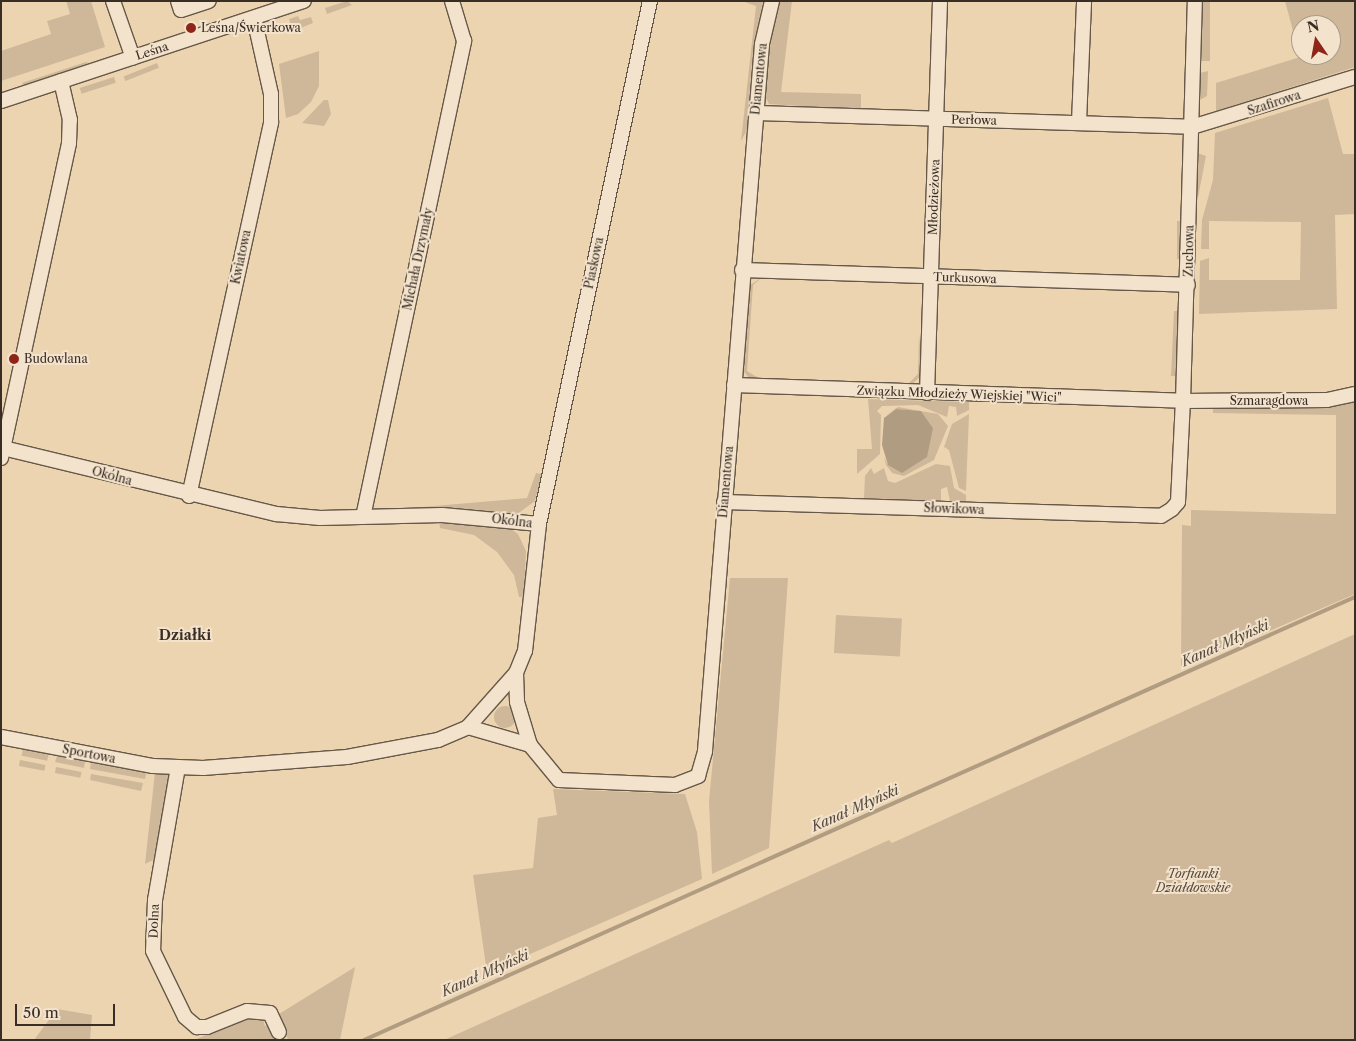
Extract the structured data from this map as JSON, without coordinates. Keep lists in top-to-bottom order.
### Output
{
  "streets": {
    "street": [
      "Leśna",
      "Diamentowa",
      "Szafirowa",
      "Perłowa",
      "Młodzieżowa",
      "Zuchowa",
      "Kwiatowa",
      "Michała Drzymały",
      "Piaskowa",
      "Turkusowa",
      "Związku Młodzieży Wiejskiej \"Wici\"",
      "Szmaragdowa",
      "Okólna",
      "Słowikowa",
      "Sportowa",
      "Dolna"
    ]
  },
  "crossings": [
    ["Leśna", "Kwiatowa"],
    ["Diamentowa", "Perłowa"],
    ["Diamentowa", "Turkusowa"],
    ["Diamentowa", "Związku Młodzieży Wiejskiej \"Wici\""],
    ["Diamentowa", "Okólna"],
    ["Diamentowa", "Słowikowa"],
    ["Szafirowa", "Perłowa"],
    ["Szafirowa", "Zuchowa"],
    ["Perłowa", "Młodzieżowa"],
    ["Perłowa", "Zuchowa"],
    ["Młodzieżowa", "Turkusowa"],
    ["Młodzieżowa", "Związku Młodzieży Wiejskiej \"Wici\""],
    ["Zuchowa", "Turkusowa"],
    ["Zuchowa", "Związku Młodzieży Wiejskiej \"Wici\""],
    ["Zuchowa", "Szmaragdowa"],
    ["Zuchowa", "Słowikowa"],
    ["Kwiatowa", "Okólna"],
    ["Michała Drzymały", "Okólna"],
    ["Piaskowa", "Okólna"],
    ["Związku Młodzieży Wiejskiej \"Wici\"", "Szmaragdowa"],
    ["Okólna", "Sportowa"],
    ["Okólna", "Dolna"],
    ["Sportowa", "Dolna"]
  ],
  "districts": ["Działki"],
  "water": ["Kanał Młyński"],
  "parks": ["Torfianki Działdowskie"],
  "places": ["Leśna/Świerkowa", "Budowlana"],
  "scale_bar": "50 m",
  "north": "top"
}
